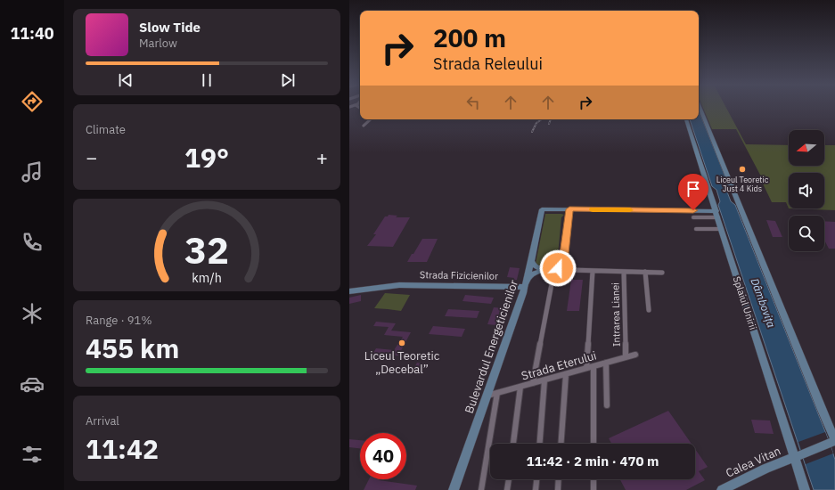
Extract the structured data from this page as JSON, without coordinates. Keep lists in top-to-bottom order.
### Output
{
  "streets": {
    "main road": [
      "Strada Fizicienilor",
      "Splaiul Unirii",
      "Bulevardul Energeticienilor",
      "Calea Vitan"
    ],
    "street": ["Intrarea Lianei", "Strada Eterului"]
  },
  "crossings": [
    ["Strada Fizicienilor", "Bulevardul Energeticienilor"],
    ["Splaiul Unirii", "Calea Vitan"],
    ["Intrarea Lianei", "Strada Eterului"],
    ["Bulevardul Energeticienilor", "Strada Eterului"]
  ],
  "water": ["Dâmbovița"],
  "places": ["Liceul Teoretic Just 4 Kids", "Liceul Teoretic „Decebal”"],
  "north": "left",
  "page": {
    "tabs": "11:40",
    "turn": ["200 m", "Strada Releului"],
    "song": ["Slow Tide", "Marlow"],
    "tile": [
      "Climate",
      ["Range · 91%", "455 km"],
      ["Arrival", "11:42"]
    ],
    "heat": ["−", "19°", "+"],
    "limit": "40",
    "trip": "11:42 · 2 min · 470 m",
    "gauge": ["32", "km/h"]
  }
}
